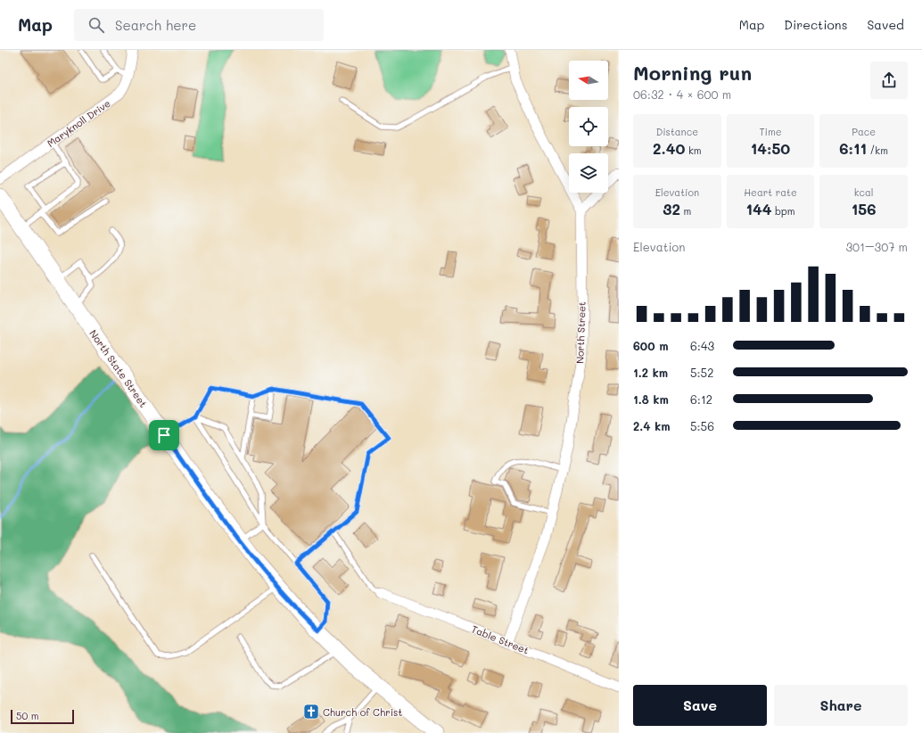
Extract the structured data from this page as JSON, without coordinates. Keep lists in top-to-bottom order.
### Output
{
  "streets": {
    "main road": ["North State Street"],
    "street": ["Maryknoll Drive", "North Street", "Table Street"]
  },
  "crossings": [
    ["North Street", "Table Street"]
  ],
  "places": {
    "church": ["Church of Christ"]
  },
  "scale_bar": "50 m",
  "north": "left",
  "page": {
    "header": "Map",
    "search": "Search here",
    "nav": ["Map", "Directions", "Saved"],
    "heading": ["Morning run", "06:32 · 4 × 600 m"],
    "stats": [
      ["Distance", "2.40 km"],
      ["Time", "14:50"],
      ["Pace", "6:11 /km"],
      ["Elevation", "32 m"],
      ["Heart rate", "144 bpm"],
      ["kcal", "156"]
    ],
    "chart": ["Elevation", "301–307 m"],
    "list": [
      {
        "name": "600 m",
        "note": "6:43"
      },
      {
        "name": "1.2 km",
        "note": "5:52"
      },
      {
        "name": "1.8 km",
        "note": "6:12"
      },
      {
        "name": "2.4 km",
        "note": "5:56"
      }
    ],
    "buttons": ["Save", "Share"],
    "scale": "50 m"
  }
}
